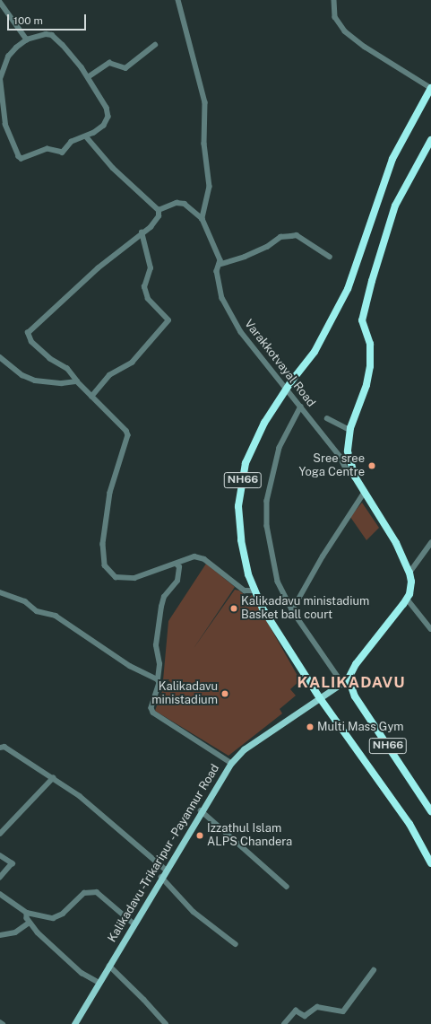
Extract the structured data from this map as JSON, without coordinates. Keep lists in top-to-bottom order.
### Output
{
  "streets": {
    "highway": ["NH66"],
    "main road": ["Kalikadavu -Trikaripur - Payannur Road"],
    "street": ["Varakkotvayal Road"]
  },
  "crossings": [
    ["Varakkotvayal Road", "NH66"],
    ["NH66", "Kalikadavu -Trikaripur - Payannur Road"]
  ],
  "districts": ["KALIKADAVU"],
  "places": [
    "Sree sree Yoga Centre",
    "Kalikadavu ministadium Basket ball court",
    "Kalikadavu ministadium",
    "Multi Mass Gym",
    "Izzathul Islam ALPS Chandera"
  ],
  "scale_bar": "100 m"
}
